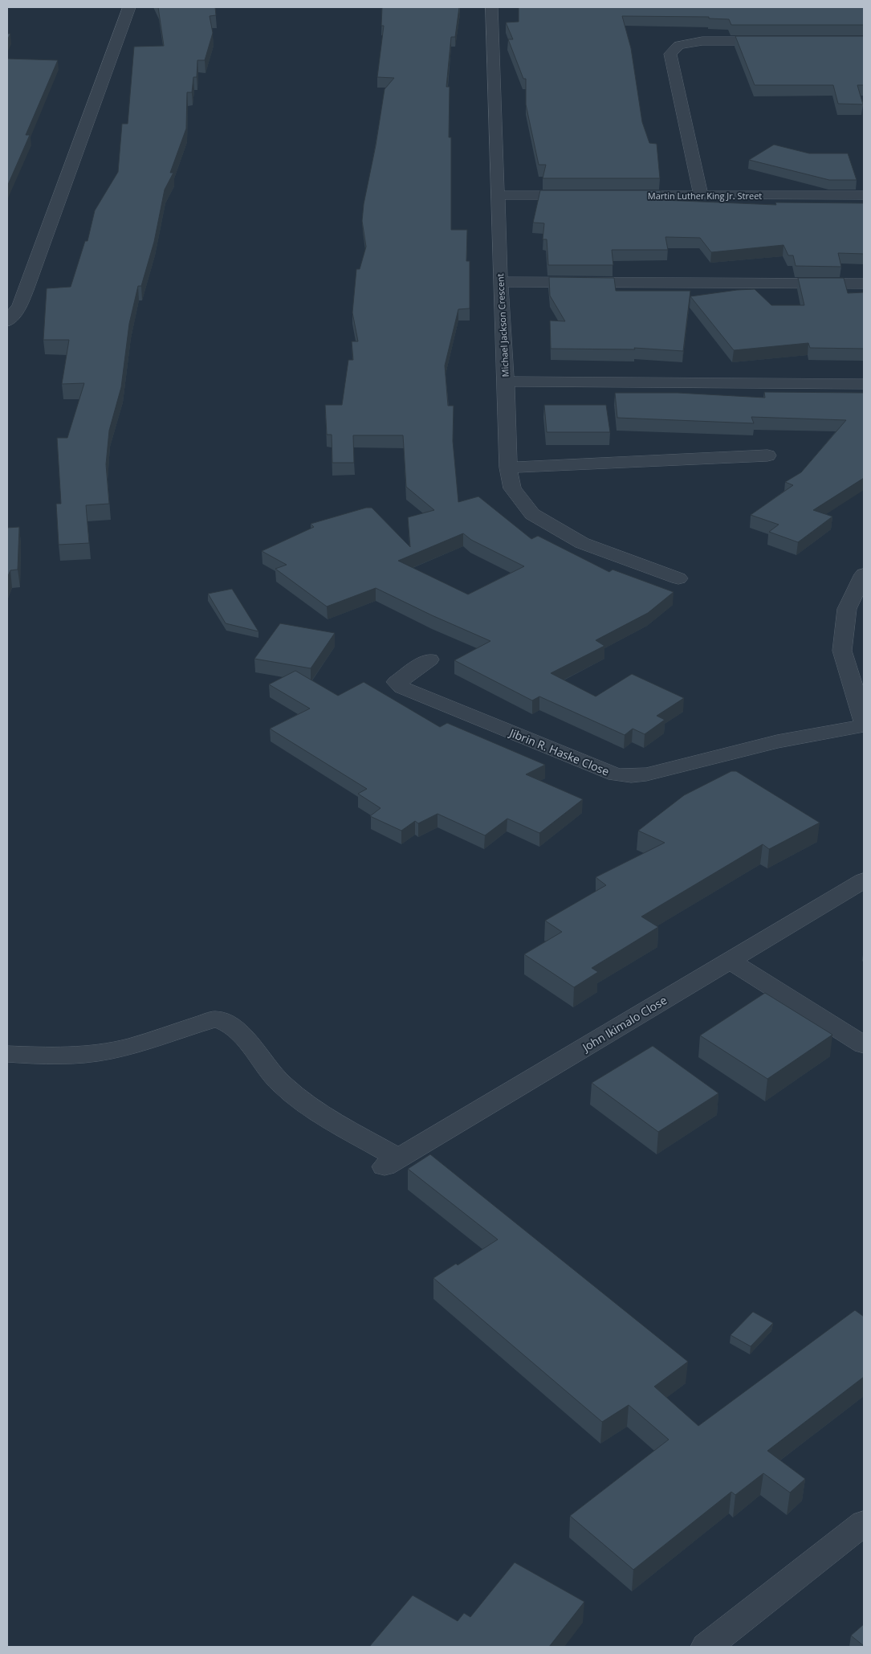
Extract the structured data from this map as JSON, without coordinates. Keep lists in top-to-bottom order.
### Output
{
  "streets": {
    "street": [
      "Martin Luther King Jr. Street",
      "Michael Jackson Crescent",
      "Jibrin R. Haske Close",
      "John Ikimalo Close"
    ]
  }
}
